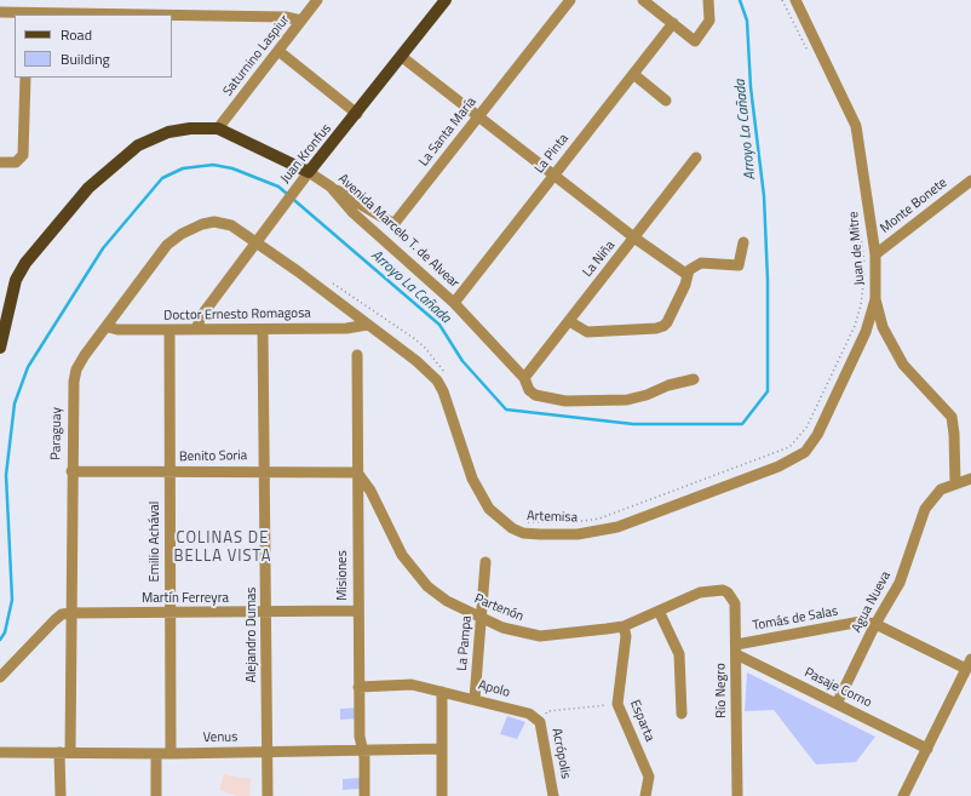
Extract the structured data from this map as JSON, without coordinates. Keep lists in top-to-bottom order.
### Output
{
  "streets": {
    "main road": ["Juan Kronfus", "Avenida Marcelo T. de Alvear"],
    "street": [
      "Saturnino Laspiur",
      "La Santa María",
      "La Pinta",
      "Monte Bonete",
      "Juan de Mitre",
      "La Niña",
      "Doctor Ernesto Romagosa",
      "Paraguay",
      "Benito Soria",
      "Artemisa",
      "Emilio Achával",
      "Misiones",
      "Martín Ferreyra",
      "Agua Nueva",
      "Partenón",
      "Tomás de Salas",
      "Alejandro Dumas",
      "La Pampa",
      "Pasaje Corno",
      "Apolo",
      "Río Negro",
      "Esparta",
      "Venus",
      "Acrópolis"
    ]
  },
  "crossings": [
    ["Saturnino Laspiur", "Avenida Marcelo T. de Alvear"],
    ["La Santa María", "Avenida Marcelo T. de Alvear"],
    ["Juan Kronfus", "Avenida Marcelo T. de Alvear"],
    ["Juan Kronfus", "Doctor Ernesto Romagosa"],
    ["Juan Kronfus", "Paraguay"],
    ["Juan Kronfus", "Artemisa"],
    ["La Pinta", "Avenida Marcelo T. de Alvear"],
    ["Monte Bonete", "Juan de Mitre"],
    ["Avenida Marcelo T. de Alvear", "La Niña"],
    ["Juan de Mitre", "Artemisa"],
    ["Juan de Mitre", "Agua Nueva"],
    ["Doctor Ernesto Romagosa", "Paraguay"],
    ["Doctor Ernesto Romagosa", "Artemisa"],
    ["Doctor Ernesto Romagosa", "Emilio Achával"],
    ["Doctor Ernesto Romagosa", "Alejandro Dumas"],
    ["Paraguay", "Benito Soria"],
    ["Paraguay", "Artemisa"],
    ["Paraguay", "Martín Ferreyra"],
    ["Paraguay", "Venus"],
    ["Benito Soria", "Emilio Achával"],
    ["Benito Soria", "Misiones"],
    ["Benito Soria", "Partenón"],
    ["Benito Soria", "Alejandro Dumas"],
    ["Emilio Achával", "Martín Ferreyra"],
    ["Emilio Achával", "Venus"],
    ["Misiones", "Martín Ferreyra"],
    ["Misiones", "Partenón"],
    ["Misiones", "Apolo"],
    ["Misiones", "Venus"],
    ["Martín Ferreyra", "Alejandro Dumas"],
    ["Agua Nueva", "Tomás de Salas"],
    ["Agua Nueva", "Pasaje Corno"],
    ["Partenón", "La Pampa"],
    ["Partenón", "Río Negro"],
    ["Partenón", "Esparta"],
    ["Tomás de Salas", "Pasaje Corno"],
    ["Tomás de Salas", "Río Negro"],
    ["Alejandro Dumas", "Venus"],
    ["La Pampa", "Apolo"],
    ["Pasaje Corno", "Río Negro"],
    ["Apolo", "Acrópolis"]
  ],
  "districts": ["COLINAS DE BELLA VISTA"],
  "water": ["Arroyo La Cañada"],
  "legend": ["Road", "Building"]
}
